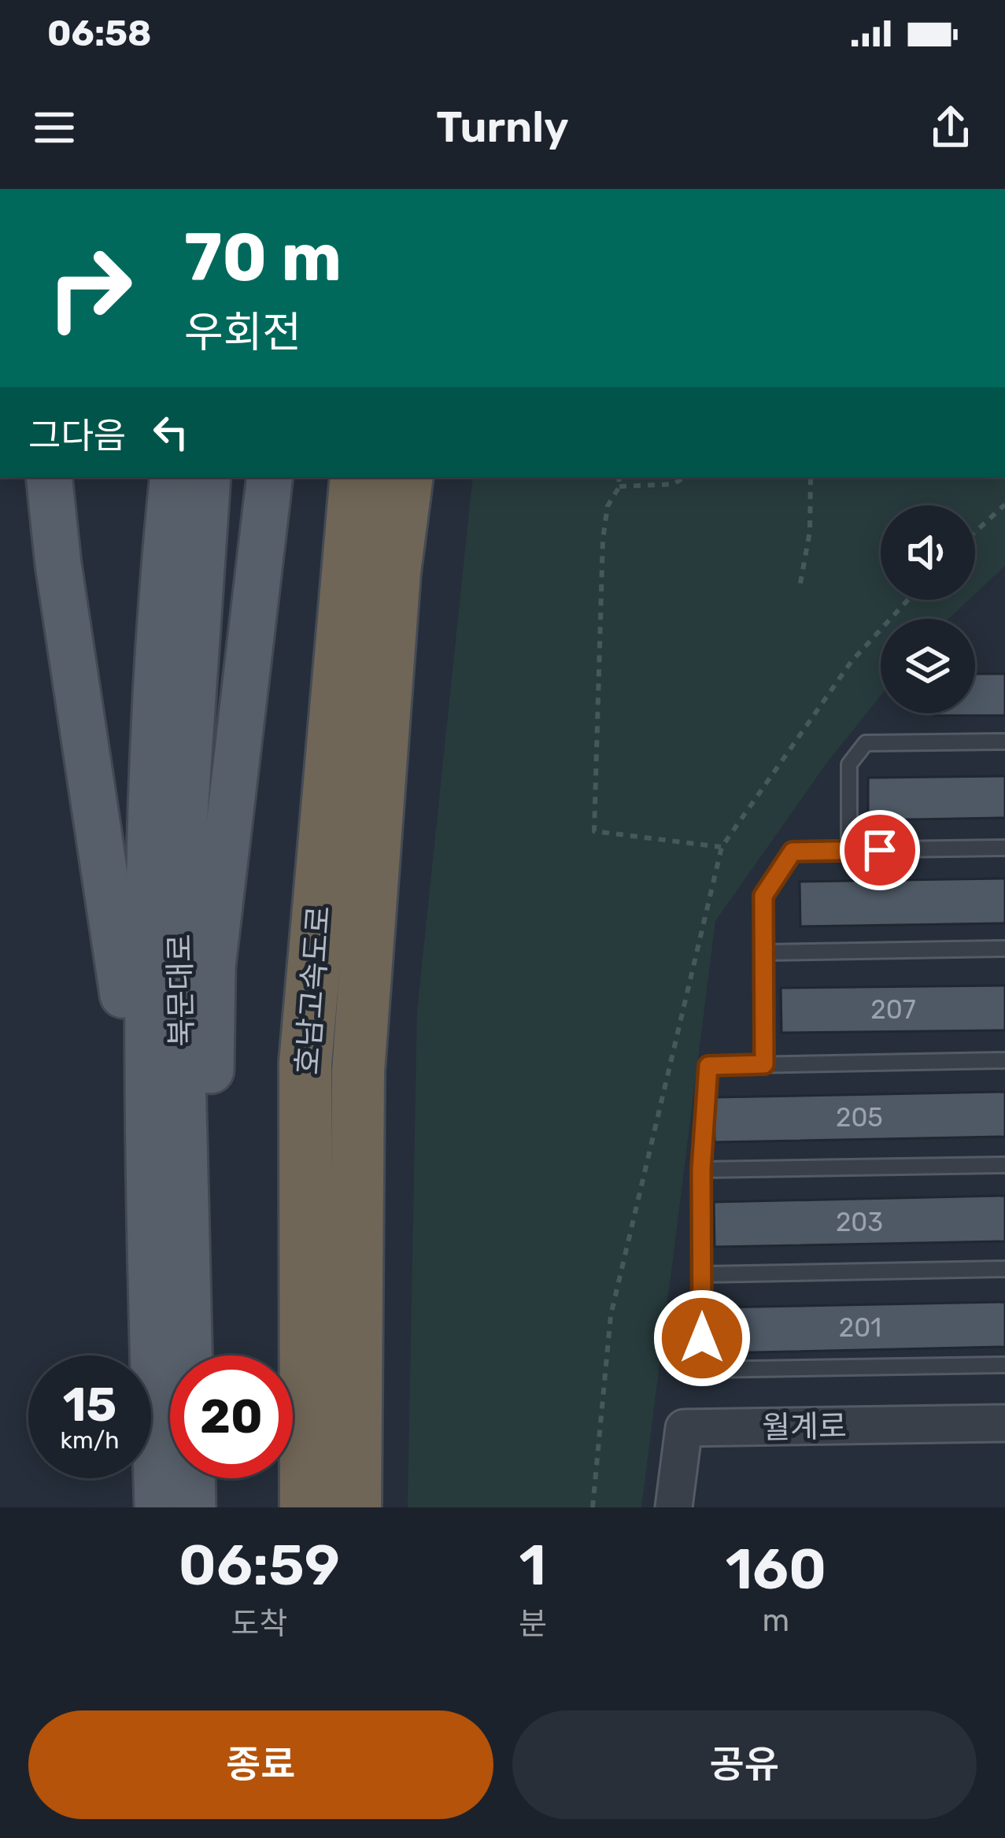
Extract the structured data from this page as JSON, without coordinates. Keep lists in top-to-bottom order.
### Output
{
  "streets": {
    "highway": ["호남고속도로"],
    "main road": ["북문대로"],
    "street": ["월계로"]
  },
  "house_numbers": [
    "207",
    "205",
    "203",
    "201"
  ],
  "page": {
    "status": "06:58",
    "header": "Turnly",
    "turn": ["70 m", "우회전"],
    "then": "그다음",
    "speed": "15 km/h",
    "limit": "20",
    "eta": [
      "06:59",
      "도착",
      "1",
      "분",
      "160",
      "m"
    ],
    "buttons": ["종료", "공유"]
  }
}
